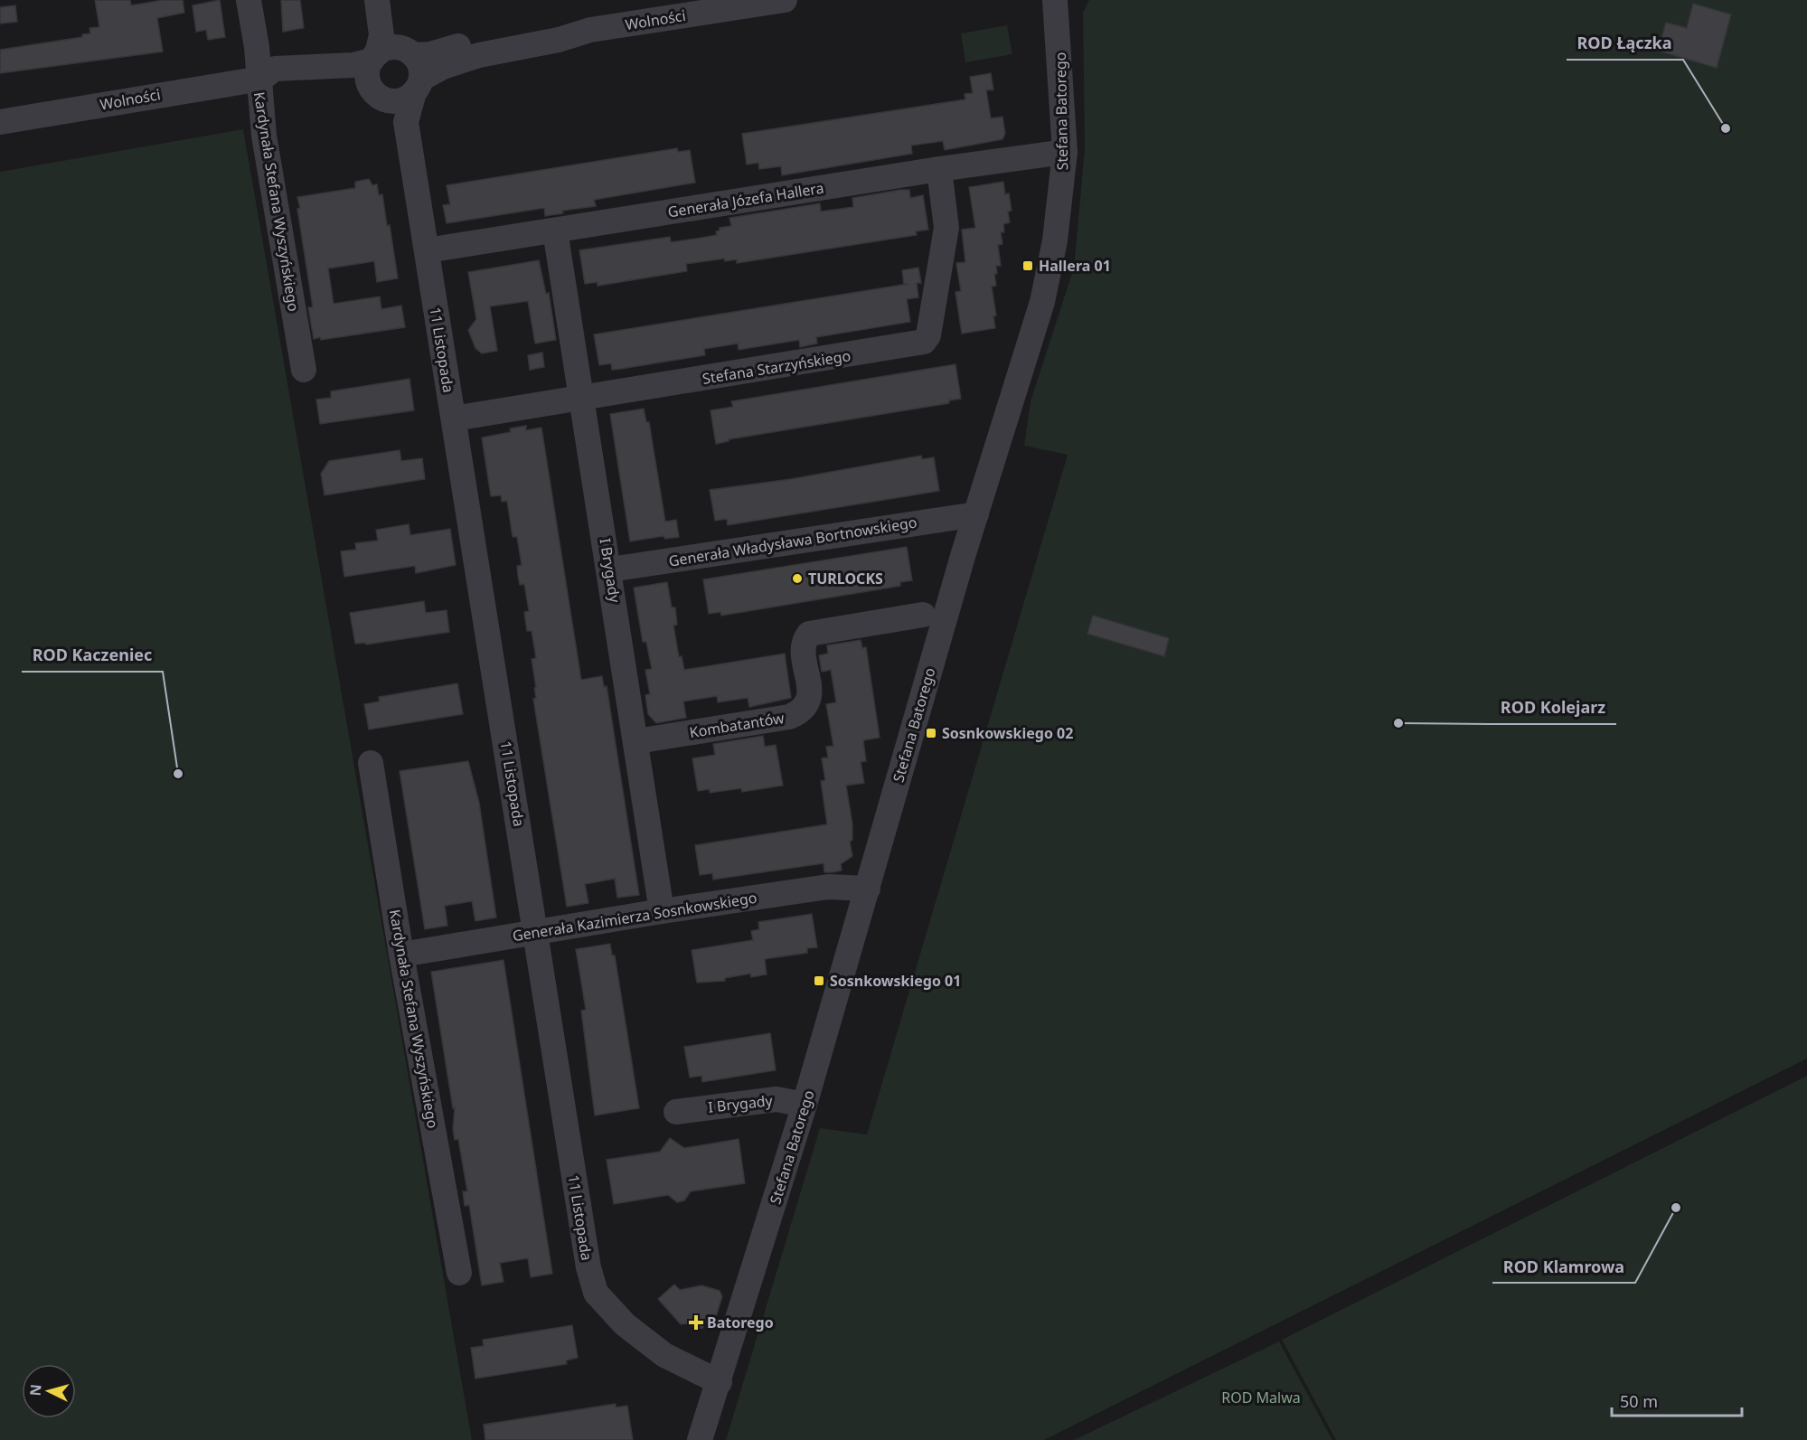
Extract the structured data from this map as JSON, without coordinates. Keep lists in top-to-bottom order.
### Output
{
  "streets": {
    "street": [
      "Wolności",
      "Stefana Batorego",
      "Generała Józefa Hallera",
      "Kardynała Stefana Wyszyńskiego",
      "11 Listopada",
      "Stefana Starzyńskiego",
      "Generała Władysława Bortnowskiego",
      "I Brygady",
      "Kombatantów",
      "Generała Kazimierza Sosnkowskiego"
    ]
  },
  "crossings": [
    ["Wolności", "Kardynała Stefana Wyszyńskiego"],
    ["Wolności", "11 Listopada"],
    ["Stefana Batorego", "Generała Józefa Hallera"],
    ["Stefana Batorego", "11 Listopada"],
    ["Stefana Batorego", "Generała Władysława Bortnowskiego"],
    ["Stefana Batorego", "I Brygady"],
    ["Stefana Batorego", "Generała Kazimierza Sosnkowskiego"],
    ["Generała Józefa Hallera", "11 Listopada"],
    ["Generała Józefa Hallera", "Stefana Starzyńskiego"],
    ["Generała Józefa Hallera", "I Brygady"],
    ["Kardynała Stefana Wyszyńskiego", "Generała Kazimierza Sosnkowskiego"],
    ["11 Listopada", "Stefana Starzyńskiego"],
    ["11 Listopada", "Generała Kazimierza Sosnkowskiego"],
    ["Stefana Starzyńskiego", "I Brygady"],
    ["Generała Władysława Bortnowskiego", "I Brygady"],
    ["I Brygady", "Kombatantów"],
    ["I Brygady", "Generała Kazimierza Sosnkowskiego"]
  ],
  "parks": ["ROD Malwa"],
  "places": {
    "other": [
      "ROD Łączka",
      "TURLOCKS",
      "ROD Kolejarz",
      "ROD Kaczeniec",
      "ROD Klamrowa"
    ],
    "transit": ["Hallera 01", "Sosnkowskiego 02", "Sosnkowskiego 01"],
    "health": ["Batorego"]
  },
  "scale_bar": "50 m",
  "north": "left"
}
